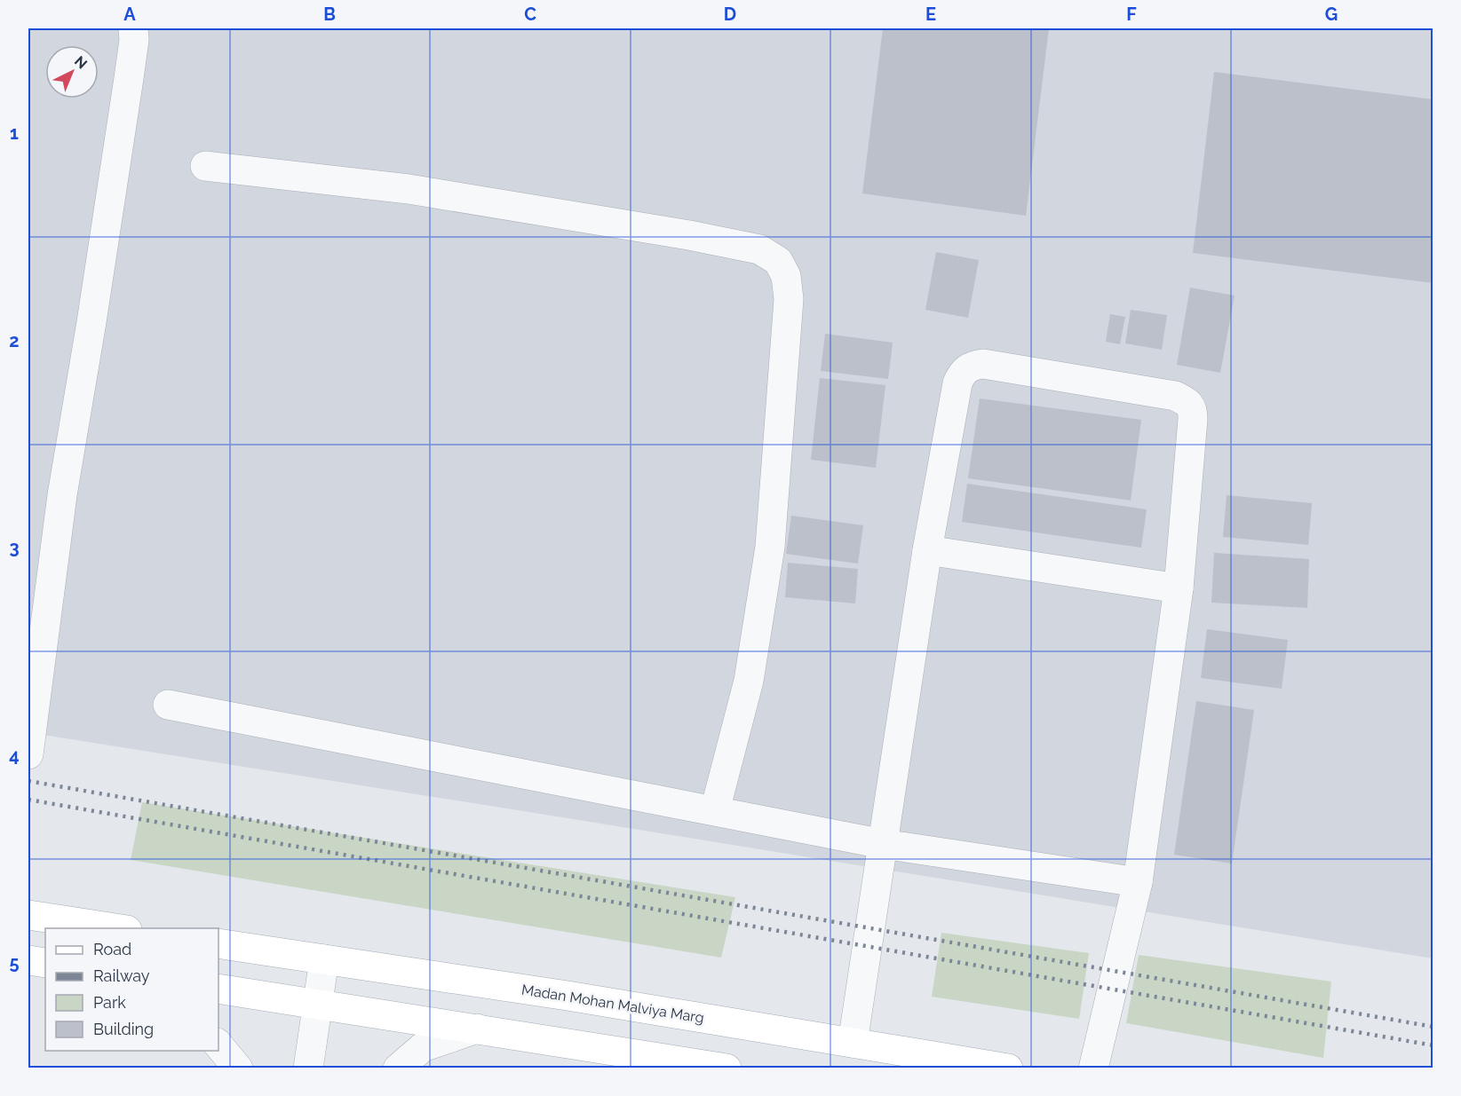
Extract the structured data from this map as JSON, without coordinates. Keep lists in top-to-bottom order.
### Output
{
  "streets": {
    "main road": ["Madan Mohan Malviya Marg"]
  },
  "legend": [
    "Road",
    "Railway",
    "Park",
    "Building"
  ],
  "north": "top right",
  "grid": {
    "columns": [
      "A",
      "B",
      "C",
      "D",
      "E",
      "F",
      "G"
    ],
    "rows": [
      "1",
      "2",
      "3",
      "4",
      "5"
    ]
  }
}
